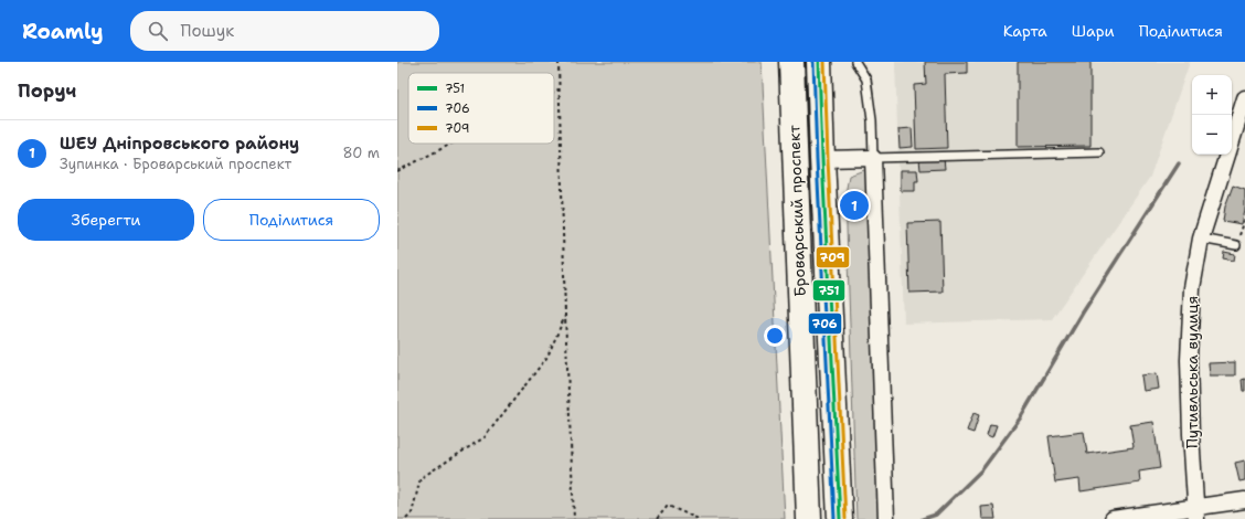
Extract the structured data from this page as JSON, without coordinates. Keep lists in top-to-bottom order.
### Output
{
  "streets": {
    "highway": ["Броварський проспект"],
    "street": ["Путивльська вулиця"]
  },
  "lines": ["transit line 751", "transit line 706", "transit line 709"],
  "legend": ["751", "706", "709"],
  "page": {
    "header": "Roamly",
    "search": "Пошук",
    "nav": ["Карта", "Шари", "Поділитися"],
    "heading": "Поруч",
    "map_buttons": ["+", "−"],
    "list": [
      {
        "mark": "1",
        "name": "ШЕУ Дніпровського району",
        "note": "Зупинка · Броварський проспект",
        "value": "80 m"
      }
    ],
    "buttons": ["Зберегти", "Поділитися"],
    "pins": "1"
  }
}
